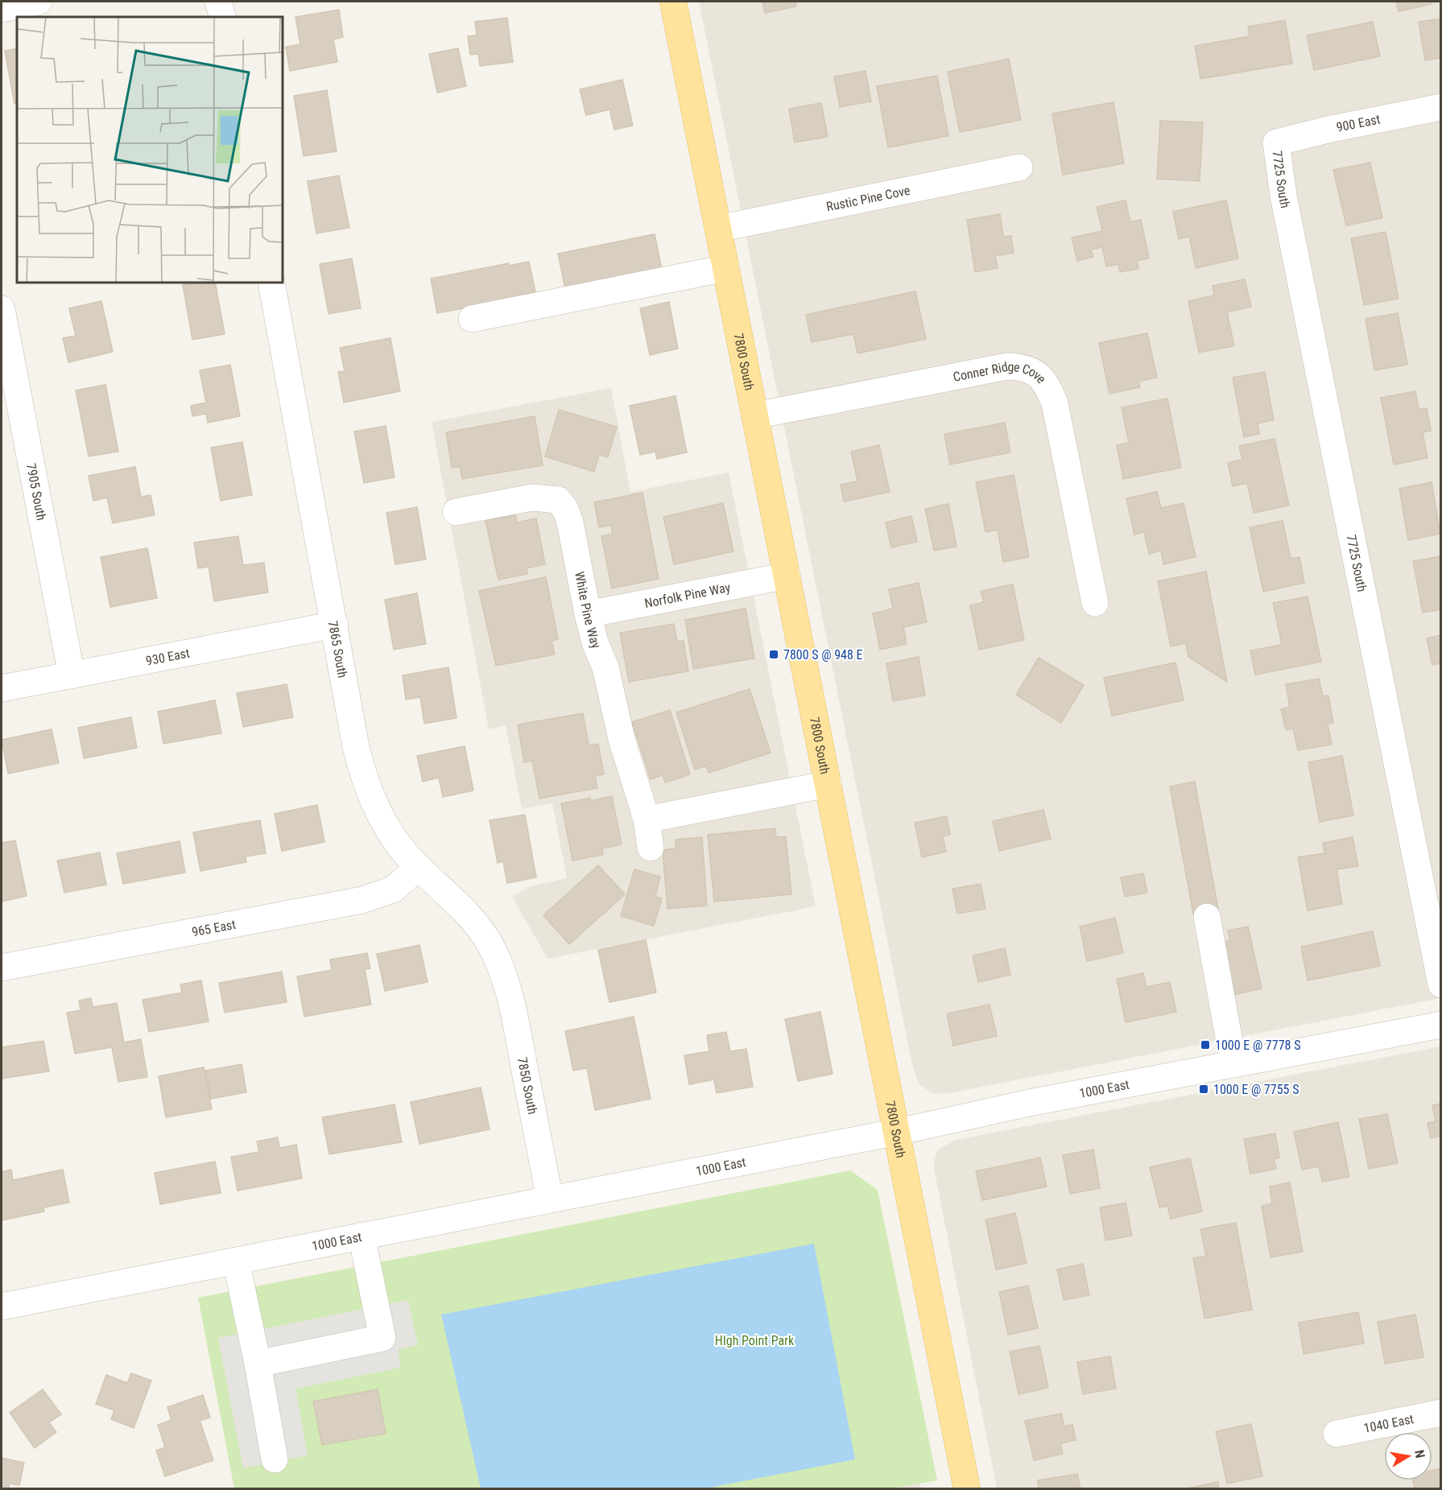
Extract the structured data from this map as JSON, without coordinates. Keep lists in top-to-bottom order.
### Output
{
  "streets": {
    "main road": ["7800 South"],
    "street": [
      "900 East",
      "7725 South",
      "Rustic Pine Cove",
      "Conner Ridge Cove",
      "7905 South",
      "Norfolk Pine Way",
      "White Pine Way",
      "7865 South",
      "930 East",
      "965 East",
      "7850 South",
      "1000 East",
      "1040 East"
    ]
  },
  "crossings": [
    ["900 East", "7725 South"],
    ["Rustic Pine Cove", "7800 South"],
    ["7800 South", "Conner Ridge Cove"],
    ["7800 South", "Norfolk Pine Way"],
    ["7800 South", "1000 East"],
    ["7905 South", "930 East"],
    ["Norfolk Pine Way", "White Pine Way"],
    ["7865 South", "930 East"],
    ["7865 South", "965 East"],
    ["7865 South", "7850 South"],
    ["7850 South", "1000 East"]
  ],
  "parks": ["HIgh Point Park"],
  "places": {
    "transit": ["7800 S @ 948 E", "1000 E @ 7778 S", "1000 E @ 7755 S"]
  },
  "north": "right"
}
